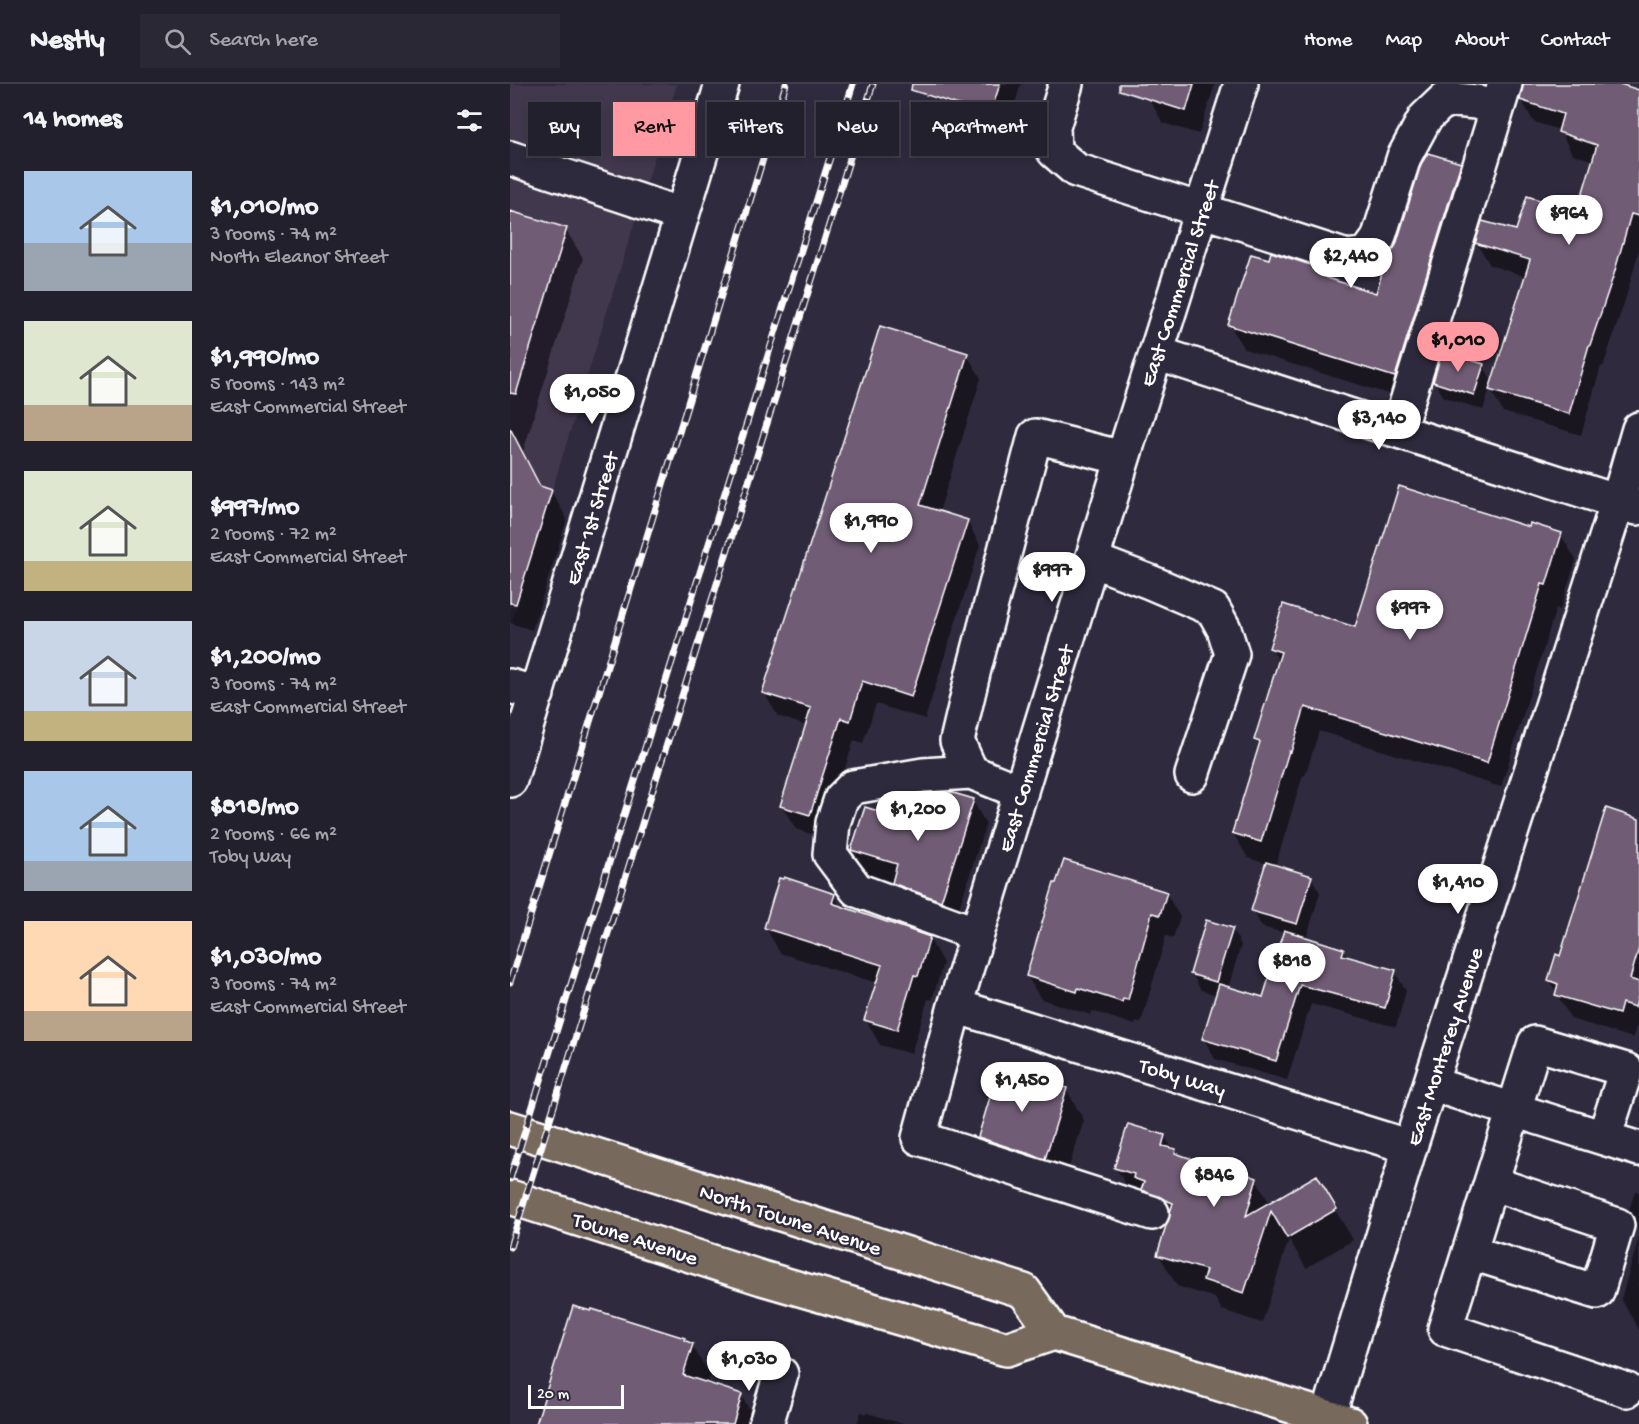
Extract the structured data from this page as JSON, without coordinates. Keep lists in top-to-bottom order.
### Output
{
  "streets": {
    "main road": ["North Towne Avenue", "Towne Avenue"],
    "street": [
      "East Commercial Street",
      "East 1st Street",
      "East Monterey Avenue",
      "Toby Way"
    ]
  },
  "crossings": [
    ["East Commercial Street", "Toby Way"],
    ["East Monterey Avenue", "Toby Way"],
    ["North Towne Avenue", "Towne Avenue"]
  ],
  "scale_bar": "20 m",
  "page": {
    "header": "Nestly",
    "search": "Search here",
    "nav": [
      "Home",
      "Map",
      "About",
      "Contact"
    ],
    "heading": "14 homes",
    "chip": [
      "Buy",
      "Rent",
      "Filters",
      "New",
      "Apartment"
    ],
    "list": [
      {
        "name": "$1,010/mo",
        "note": "3 rooms · 74 m² · North Eleanor Street"
      },
      {
        "name": "$1,990/mo",
        "note": "5 rooms · 143 m² · East Commercial Street"
      },
      {
        "name": "$997/mo",
        "note": "2 rooms · 72 m² · East Commercial Street"
      },
      {
        "name": "$1,200/mo",
        "note": "3 rooms · 74 m² · East Commercial Street"
      },
      {
        "name": "$818/mo",
        "note": "2 rooms · 66 m² · Toby Way"
      },
      {
        "name": "$1,030/mo",
        "note": "3 rooms · 74 m² · East Commercial Street"
      }
    ],
    "price": [
      "$964",
      "$2,440",
      "$1,010",
      "$1,050",
      "$3,140",
      "$1,990",
      "$997",
      "$997",
      "$1,200",
      "$1,410",
      "$818",
      "$1,450",
      "$846",
      "$1,030"
    ],
    "scale": "20 m"
  }
}
